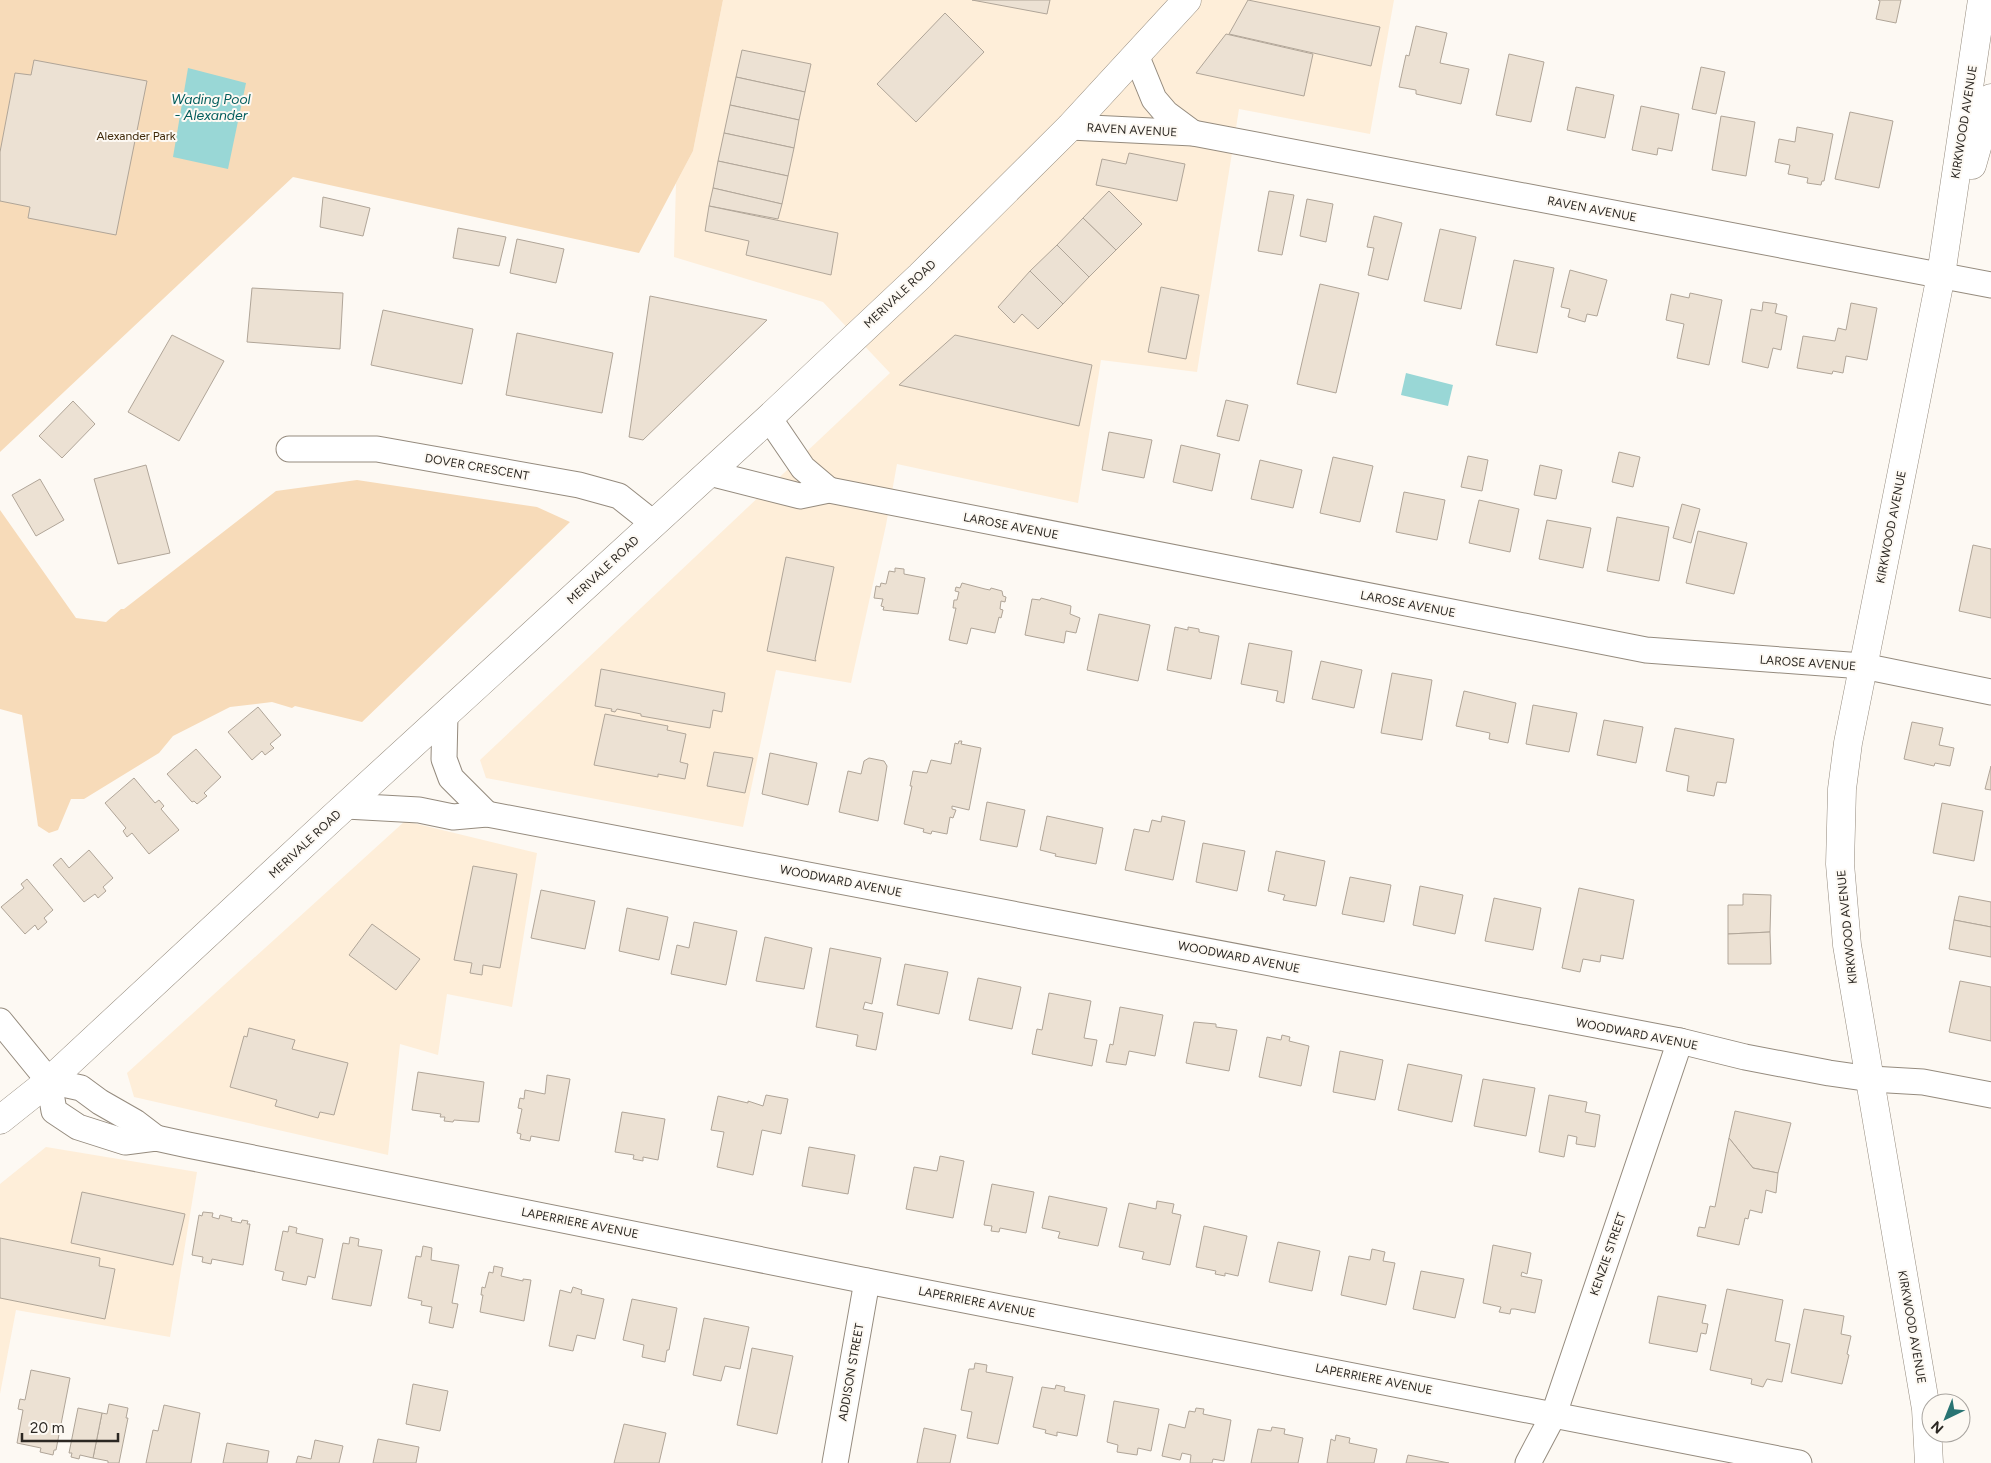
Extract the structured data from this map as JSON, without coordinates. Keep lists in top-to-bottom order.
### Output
{
  "streets": {
    "main road": ["KIRKWOOD AVENUE", "MERIVALE ROAD"],
    "street": [
      "RAVEN AVENUE",
      "DOVER CRESCENT",
      "LAROSE AVENUE",
      "WOODWARD AVENUE",
      "LAPERRIERE AVENUE",
      "KENZIE STREET",
      "ADDISON STREET"
    ]
  },
  "crossings": [
    ["KIRKWOOD AVENUE", "RAVEN AVENUE"],
    ["KIRKWOOD AVENUE", "LAROSE AVENUE"],
    ["KIRKWOOD AVENUE", "WOODWARD AVENUE"],
    ["RAVEN AVENUE", "MERIVALE ROAD"],
    ["MERIVALE ROAD", "DOVER CRESCENT"],
    ["MERIVALE ROAD", "LAROSE AVENUE"],
    ["MERIVALE ROAD", "WOODWARD AVENUE"],
    ["MERIVALE ROAD", "LAPERRIERE AVENUE"],
    ["WOODWARD AVENUE", "KENZIE STREET"],
    ["LAPERRIERE AVENUE", "KENZIE STREET"],
    ["LAPERRIERE AVENUE", "ADDISON STREET"]
  ],
  "water": ["Wading Pool - Alexander"],
  "parks": ["Alexander Park"],
  "scale_bar": "20 m",
  "north": "bottom left"
}
